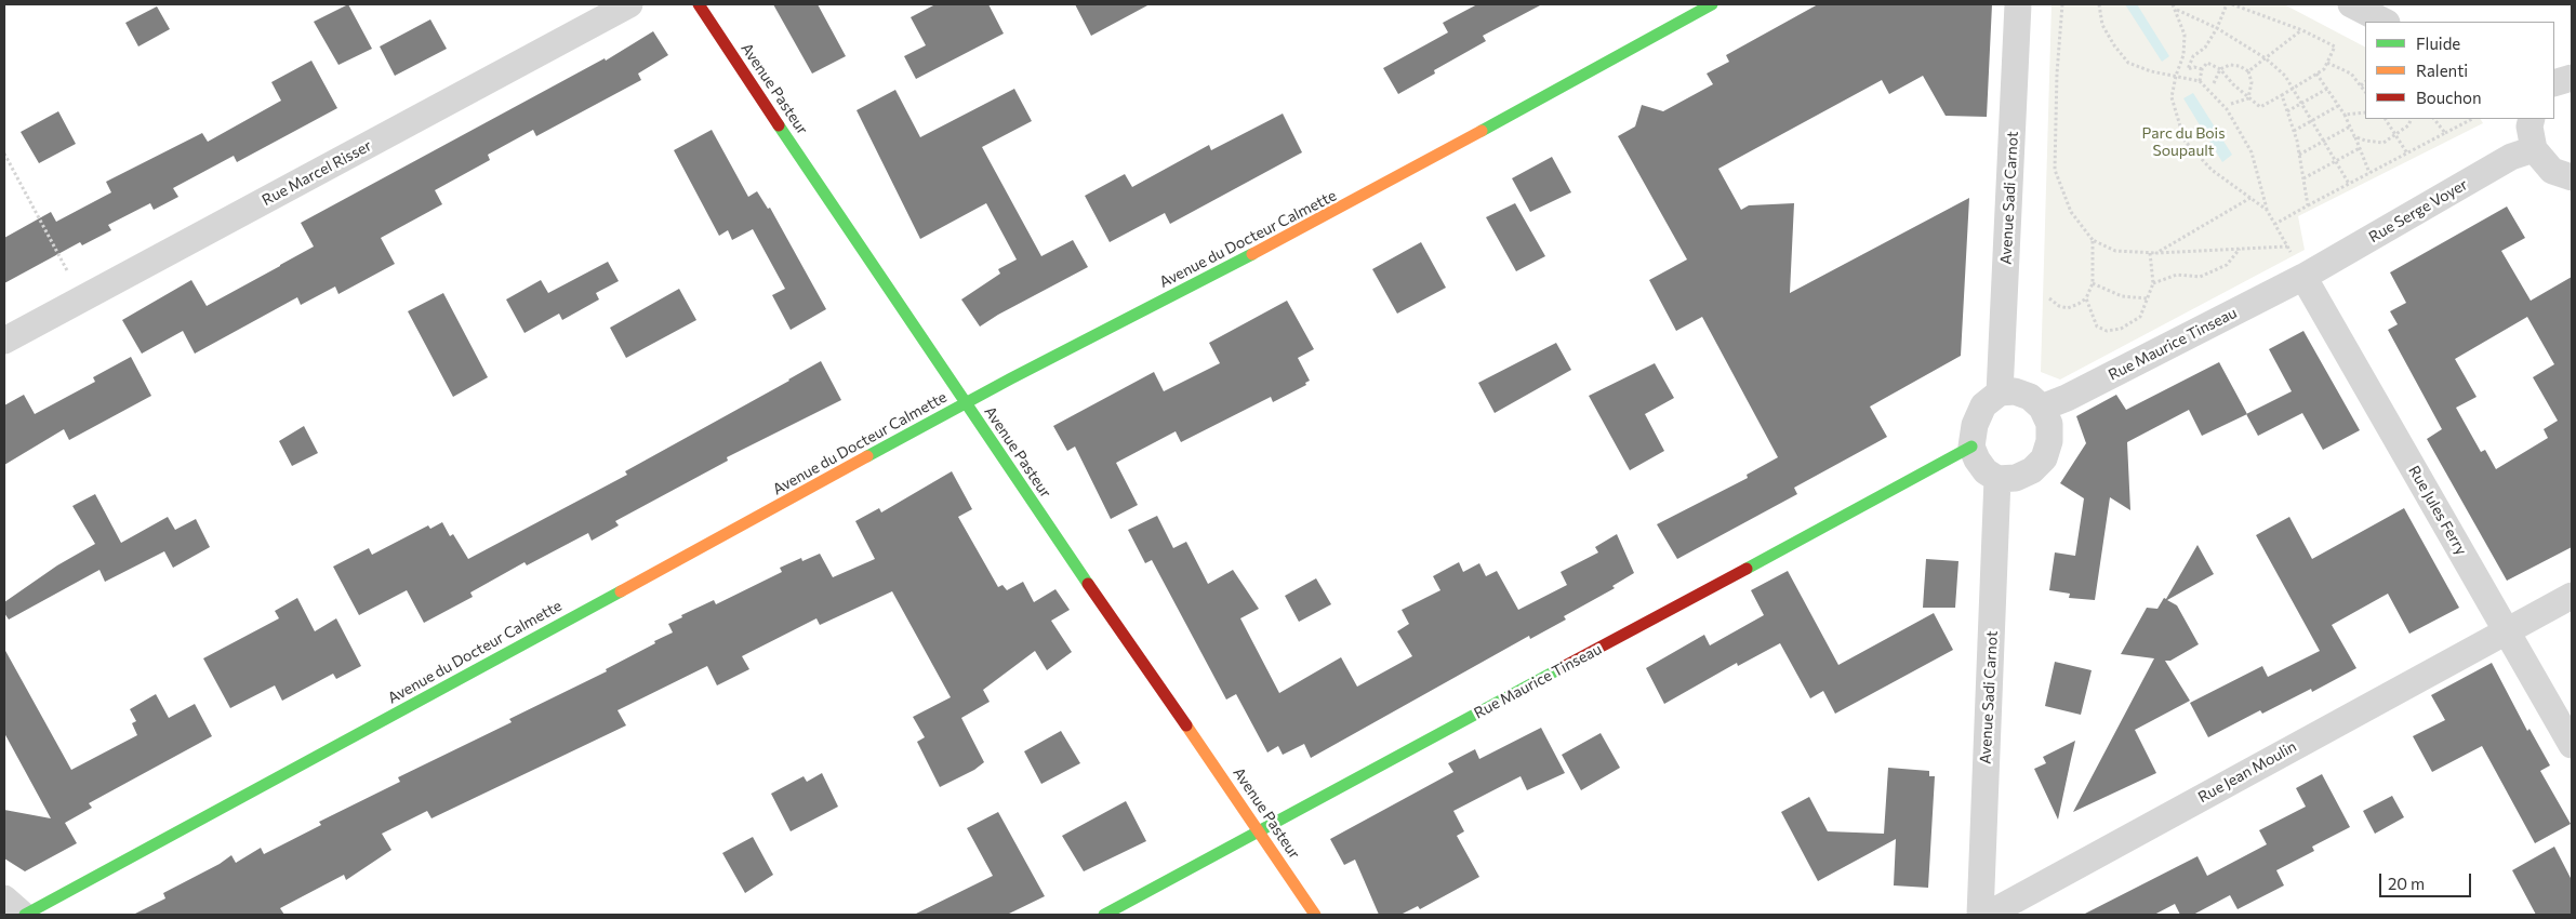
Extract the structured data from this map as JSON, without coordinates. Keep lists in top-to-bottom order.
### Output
{
  "streets": {
    "street": [
      "Avenue Pasteur",
      "Rue Marcel Risser",
      "Avenue Sadi Carnot",
      "Rue Serge Voyer",
      "Avenue du Docteur Calmette",
      "Rue Maurice Tinseau",
      "Rue Jules Ferry",
      "Rue Jean Moulin"
    ]
  },
  "crossings": [
    ["Avenue Pasteur", "Avenue du Docteur Calmette"],
    ["Avenue Pasteur", "Rue Maurice Tinseau"],
    ["Avenue Sadi Carnot", "Rue Maurice Tinseau"],
    ["Rue Serge Voyer", "Rue Maurice Tinseau"],
    ["Rue Serge Voyer", "Rue Jules Ferry"],
    ["Rue Maurice Tinseau", "Rue Jules Ferry"],
    ["Rue Jules Ferry", "Rue Jean Moulin"]
  ],
  "parks": ["Parc du Bois Soupault"],
  "legend": ["Fluide", "Ralenti", "Bouchon"],
  "scale_bar": "20 m"
}
